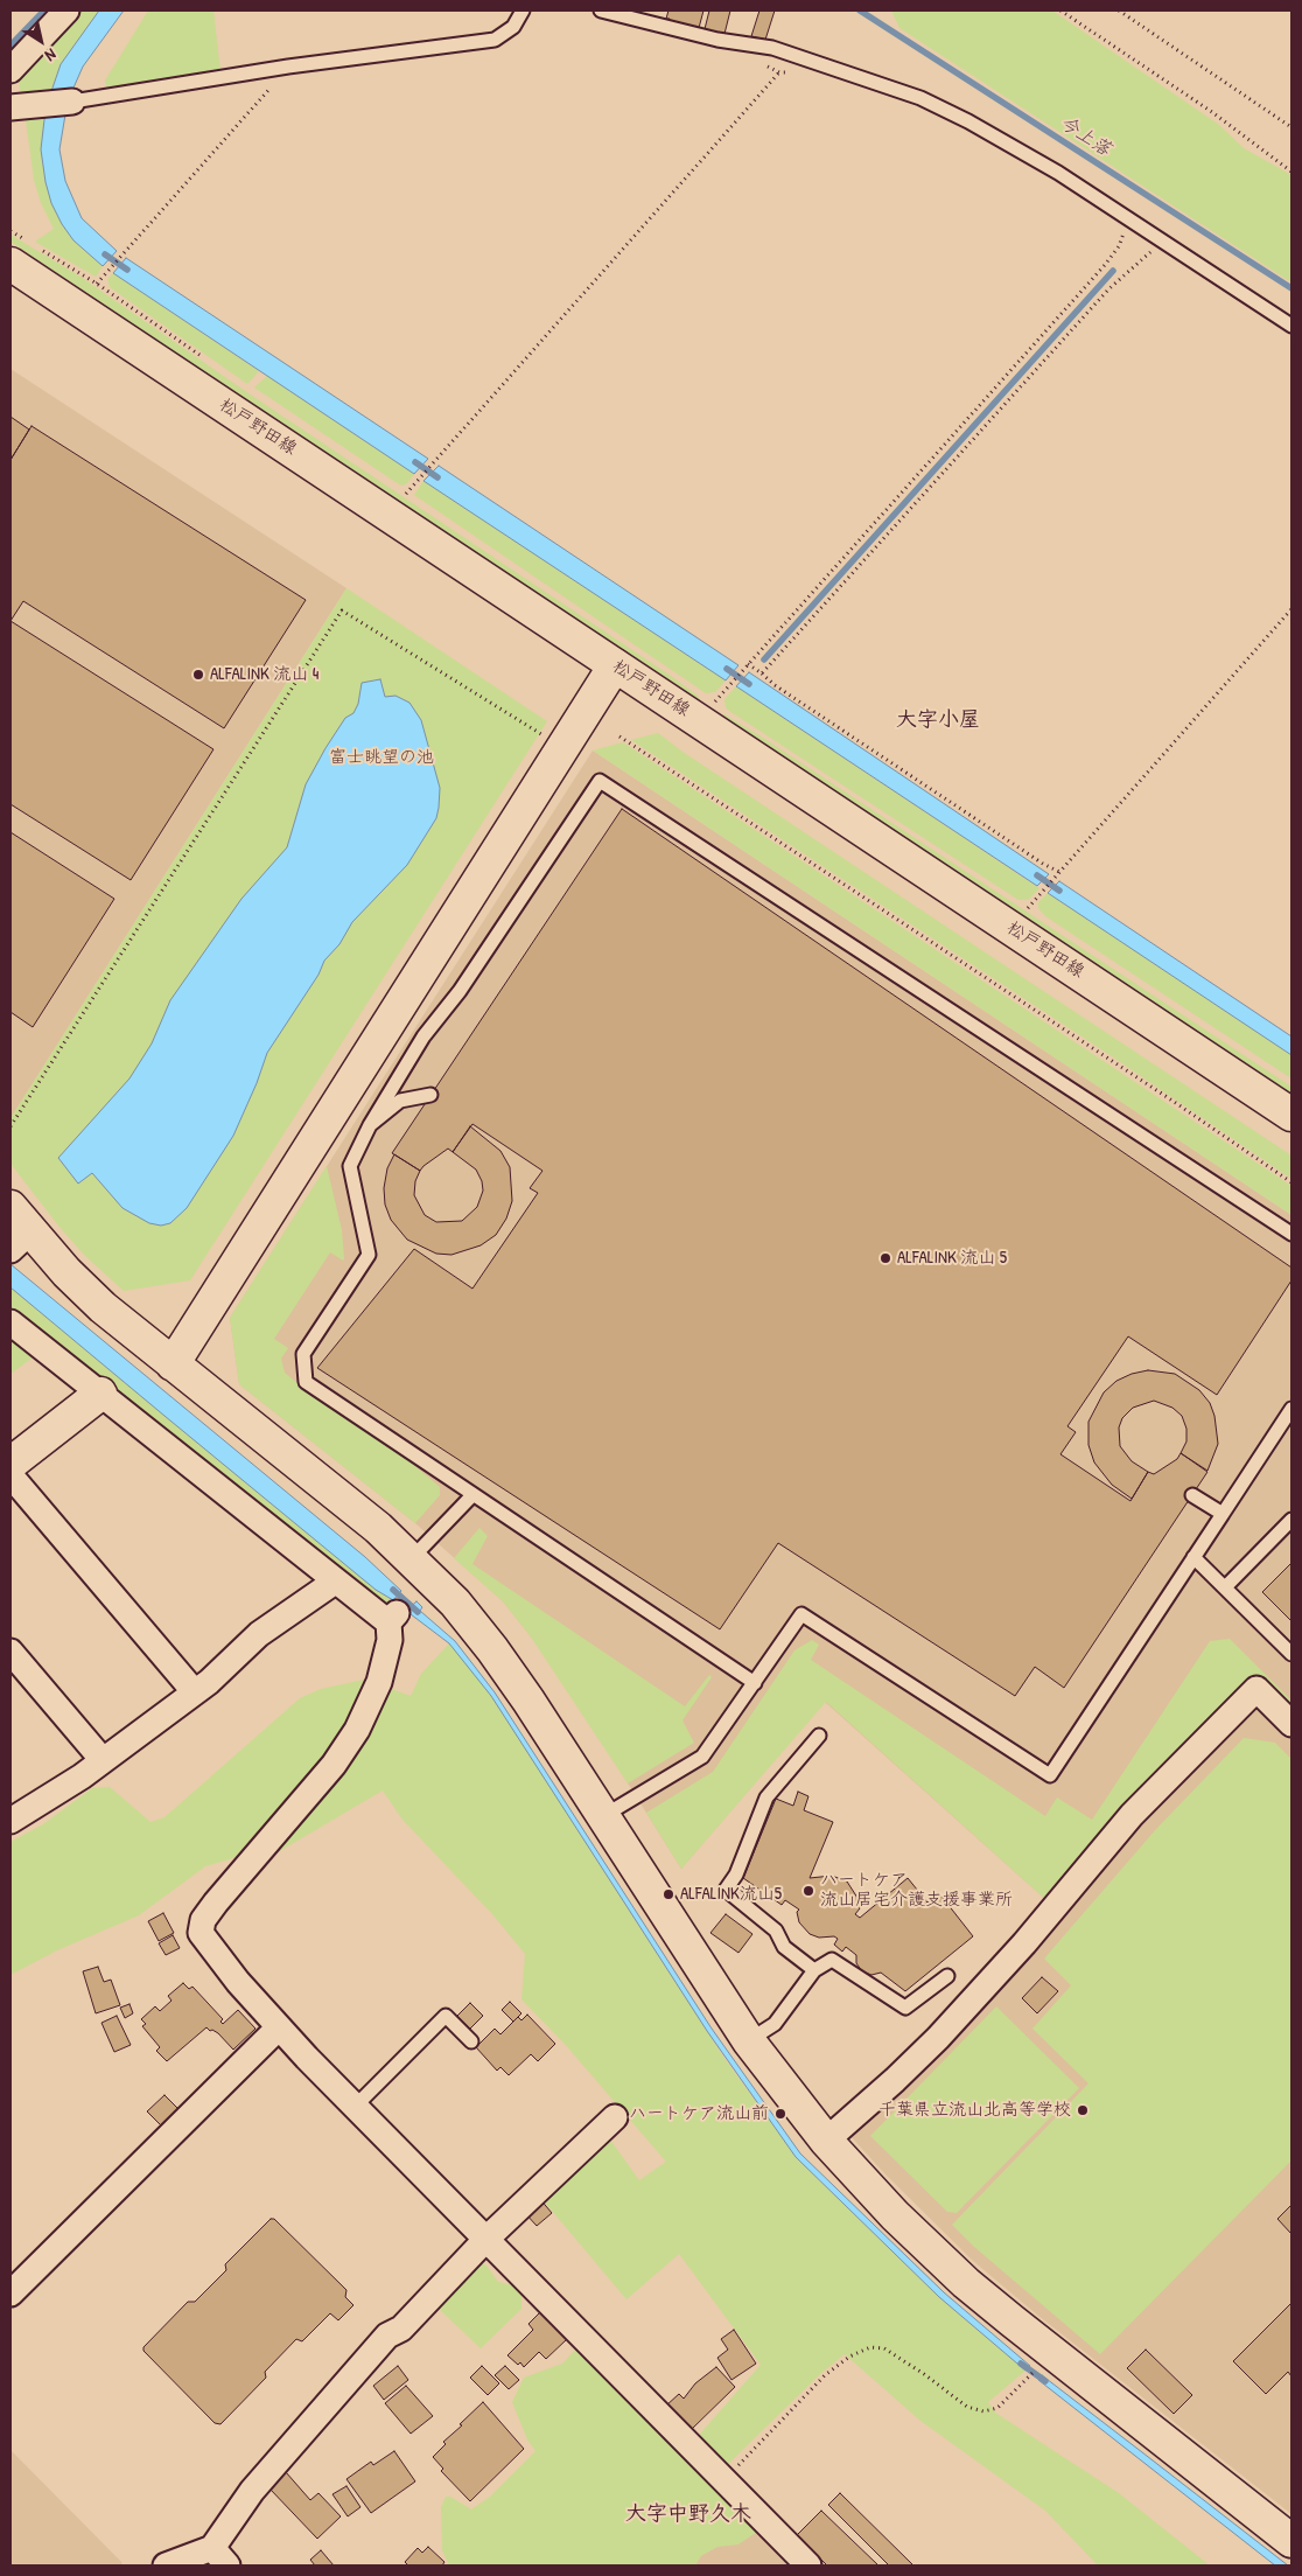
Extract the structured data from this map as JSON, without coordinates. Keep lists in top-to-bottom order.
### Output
{
  "streets": {
    "street": ["松戸野田線"]
  },
  "districts": ["大字小屋", "大字中野久木"],
  "water": ["今上落"],
  "parks": ["富士眺望の池"],
  "places": [
    "ALFALINK 流山 4",
    "ALFALINK 流山 5",
    "ハートケア 流山居宅介護支援事業所",
    "ALFALINK流山5",
    "千葉県立流山北高等学校",
    "ハートケア流山前"
  ],
  "north": "bottom right"
}
